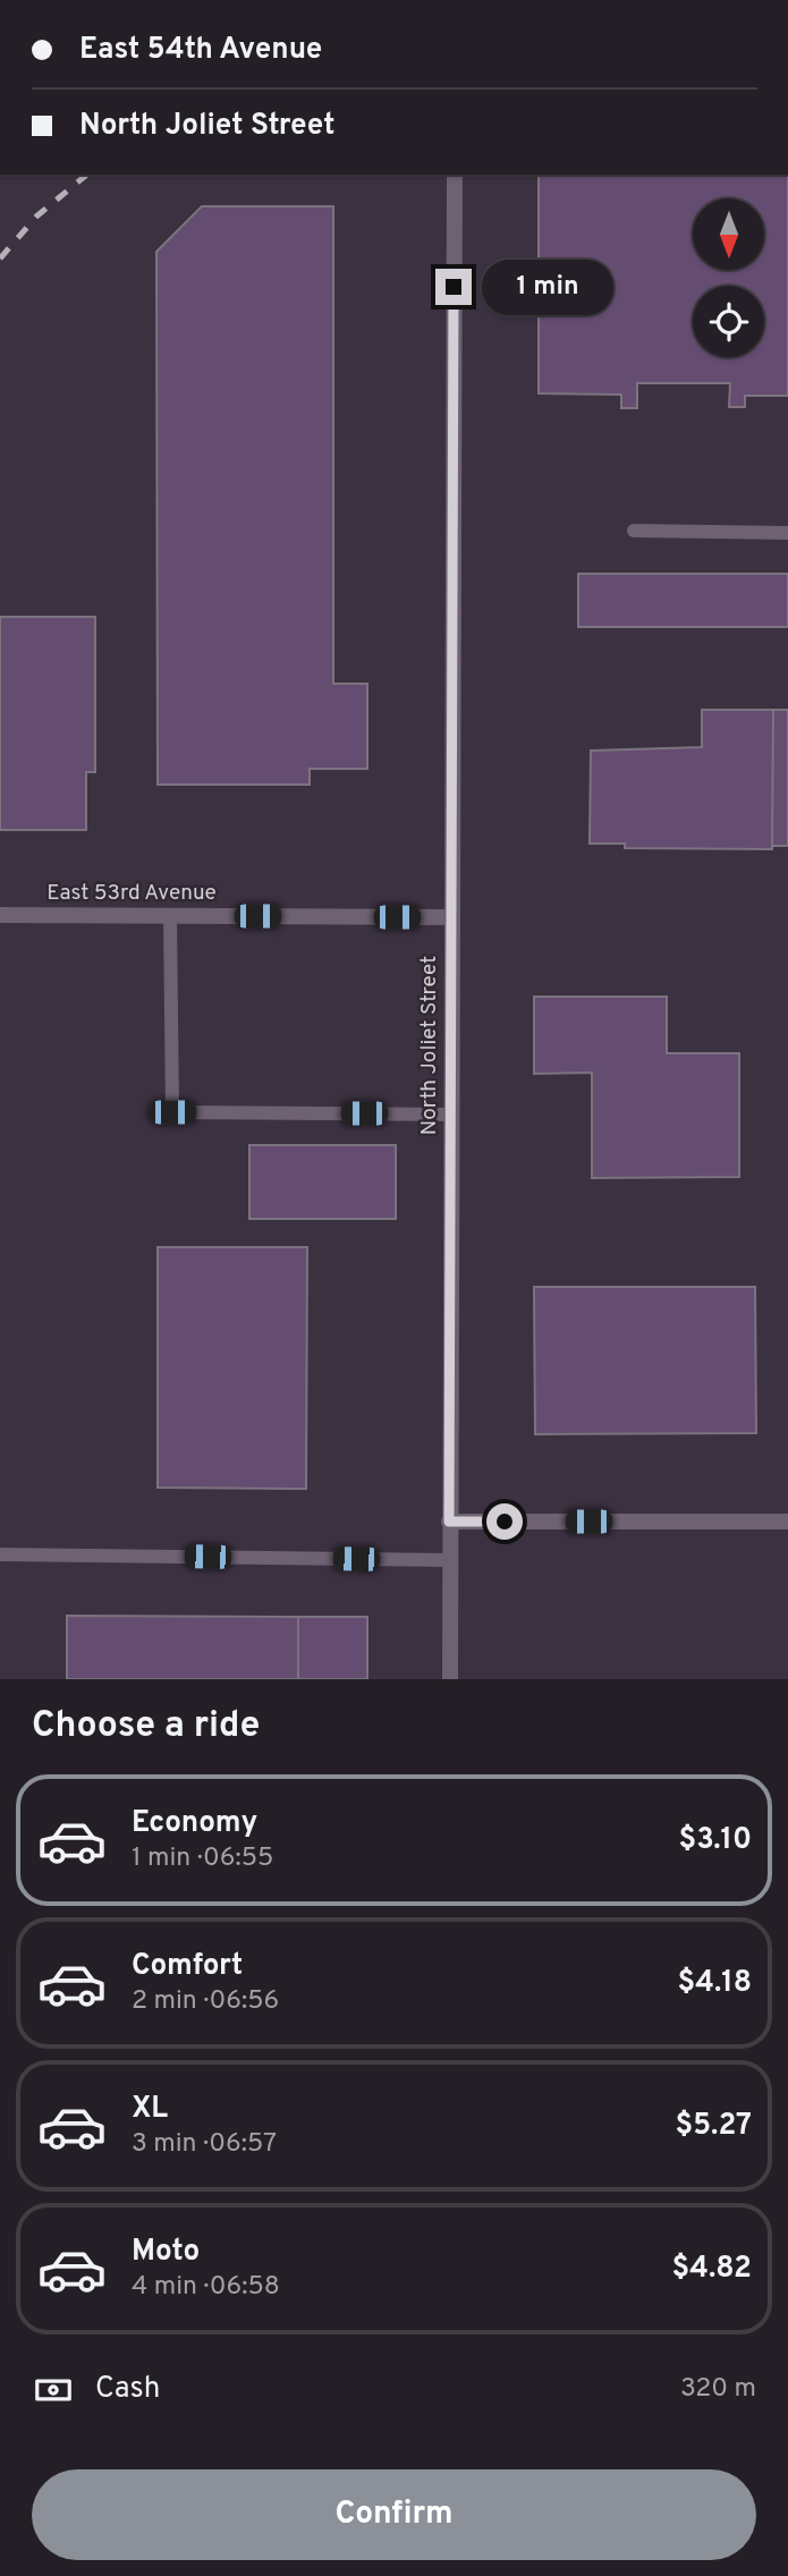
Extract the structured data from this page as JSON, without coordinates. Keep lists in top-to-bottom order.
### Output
{
  "streets": {
    "street": ["East 53rd Avenue", "North Joliet Street"]
  },
  "crossings": [
    ["East 53rd Avenue", "North Joliet Street"]
  ],
  "north": "bottom",
  "page": {
    "banner": ["East 54th Avenue", "North Joliet Street"],
    "bubble": "1 min",
    "heading": "Choose a ride",
    "list": [
      {
        "name": "Economy",
        "note": "1 min · 06:55",
        "value": "$3.10"
      },
      {
        "name": "Comfort",
        "note": "2 min · 06:56",
        "value": "$4.18"
      },
      {
        "name": "XL",
        "note": "3 min · 06:57",
        "value": "$5.27"
      },
      {
        "name": "Moto",
        "note": "4 min · 06:58",
        "value": "$4.82"
      }
    ],
    "pay": ["Cash", "320 m"],
    "buttons": "Confirm"
  }
}
